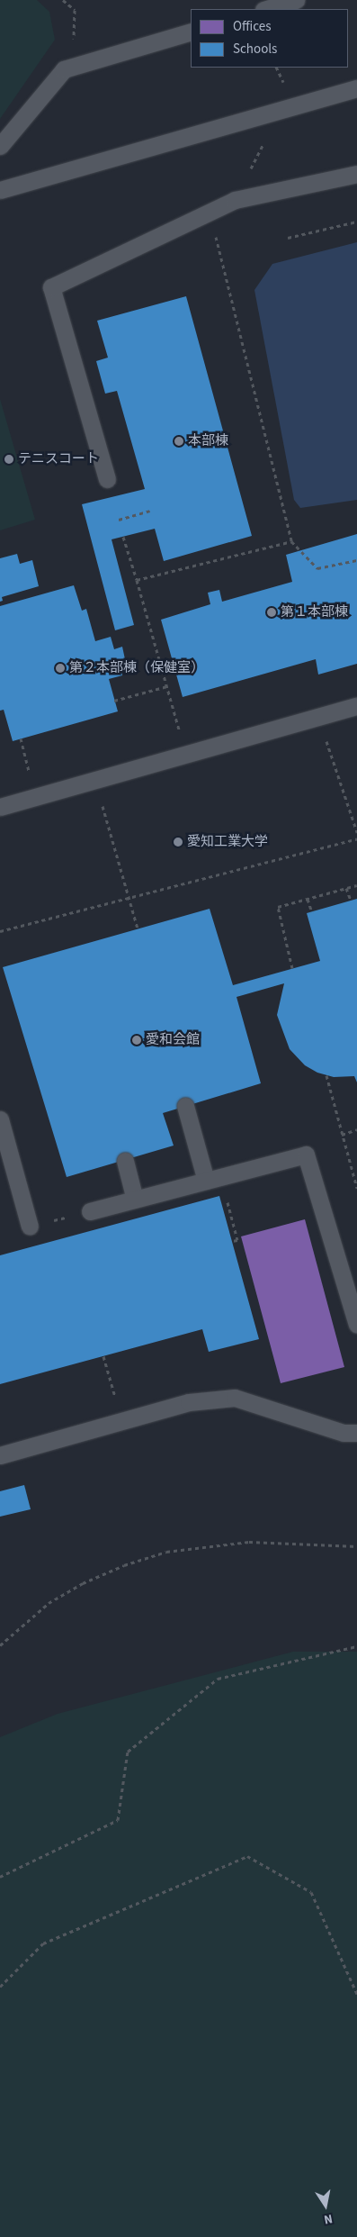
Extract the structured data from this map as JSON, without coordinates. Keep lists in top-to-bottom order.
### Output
{
  "places": [
    "本部棟",
    "テニスコート",
    "第１本部棟",
    "第２本部棟（保健室）",
    "愛知工業大学",
    "愛和会館"
  ],
  "legend": ["Offices", "Schools"],
  "north": "bottom"
}
